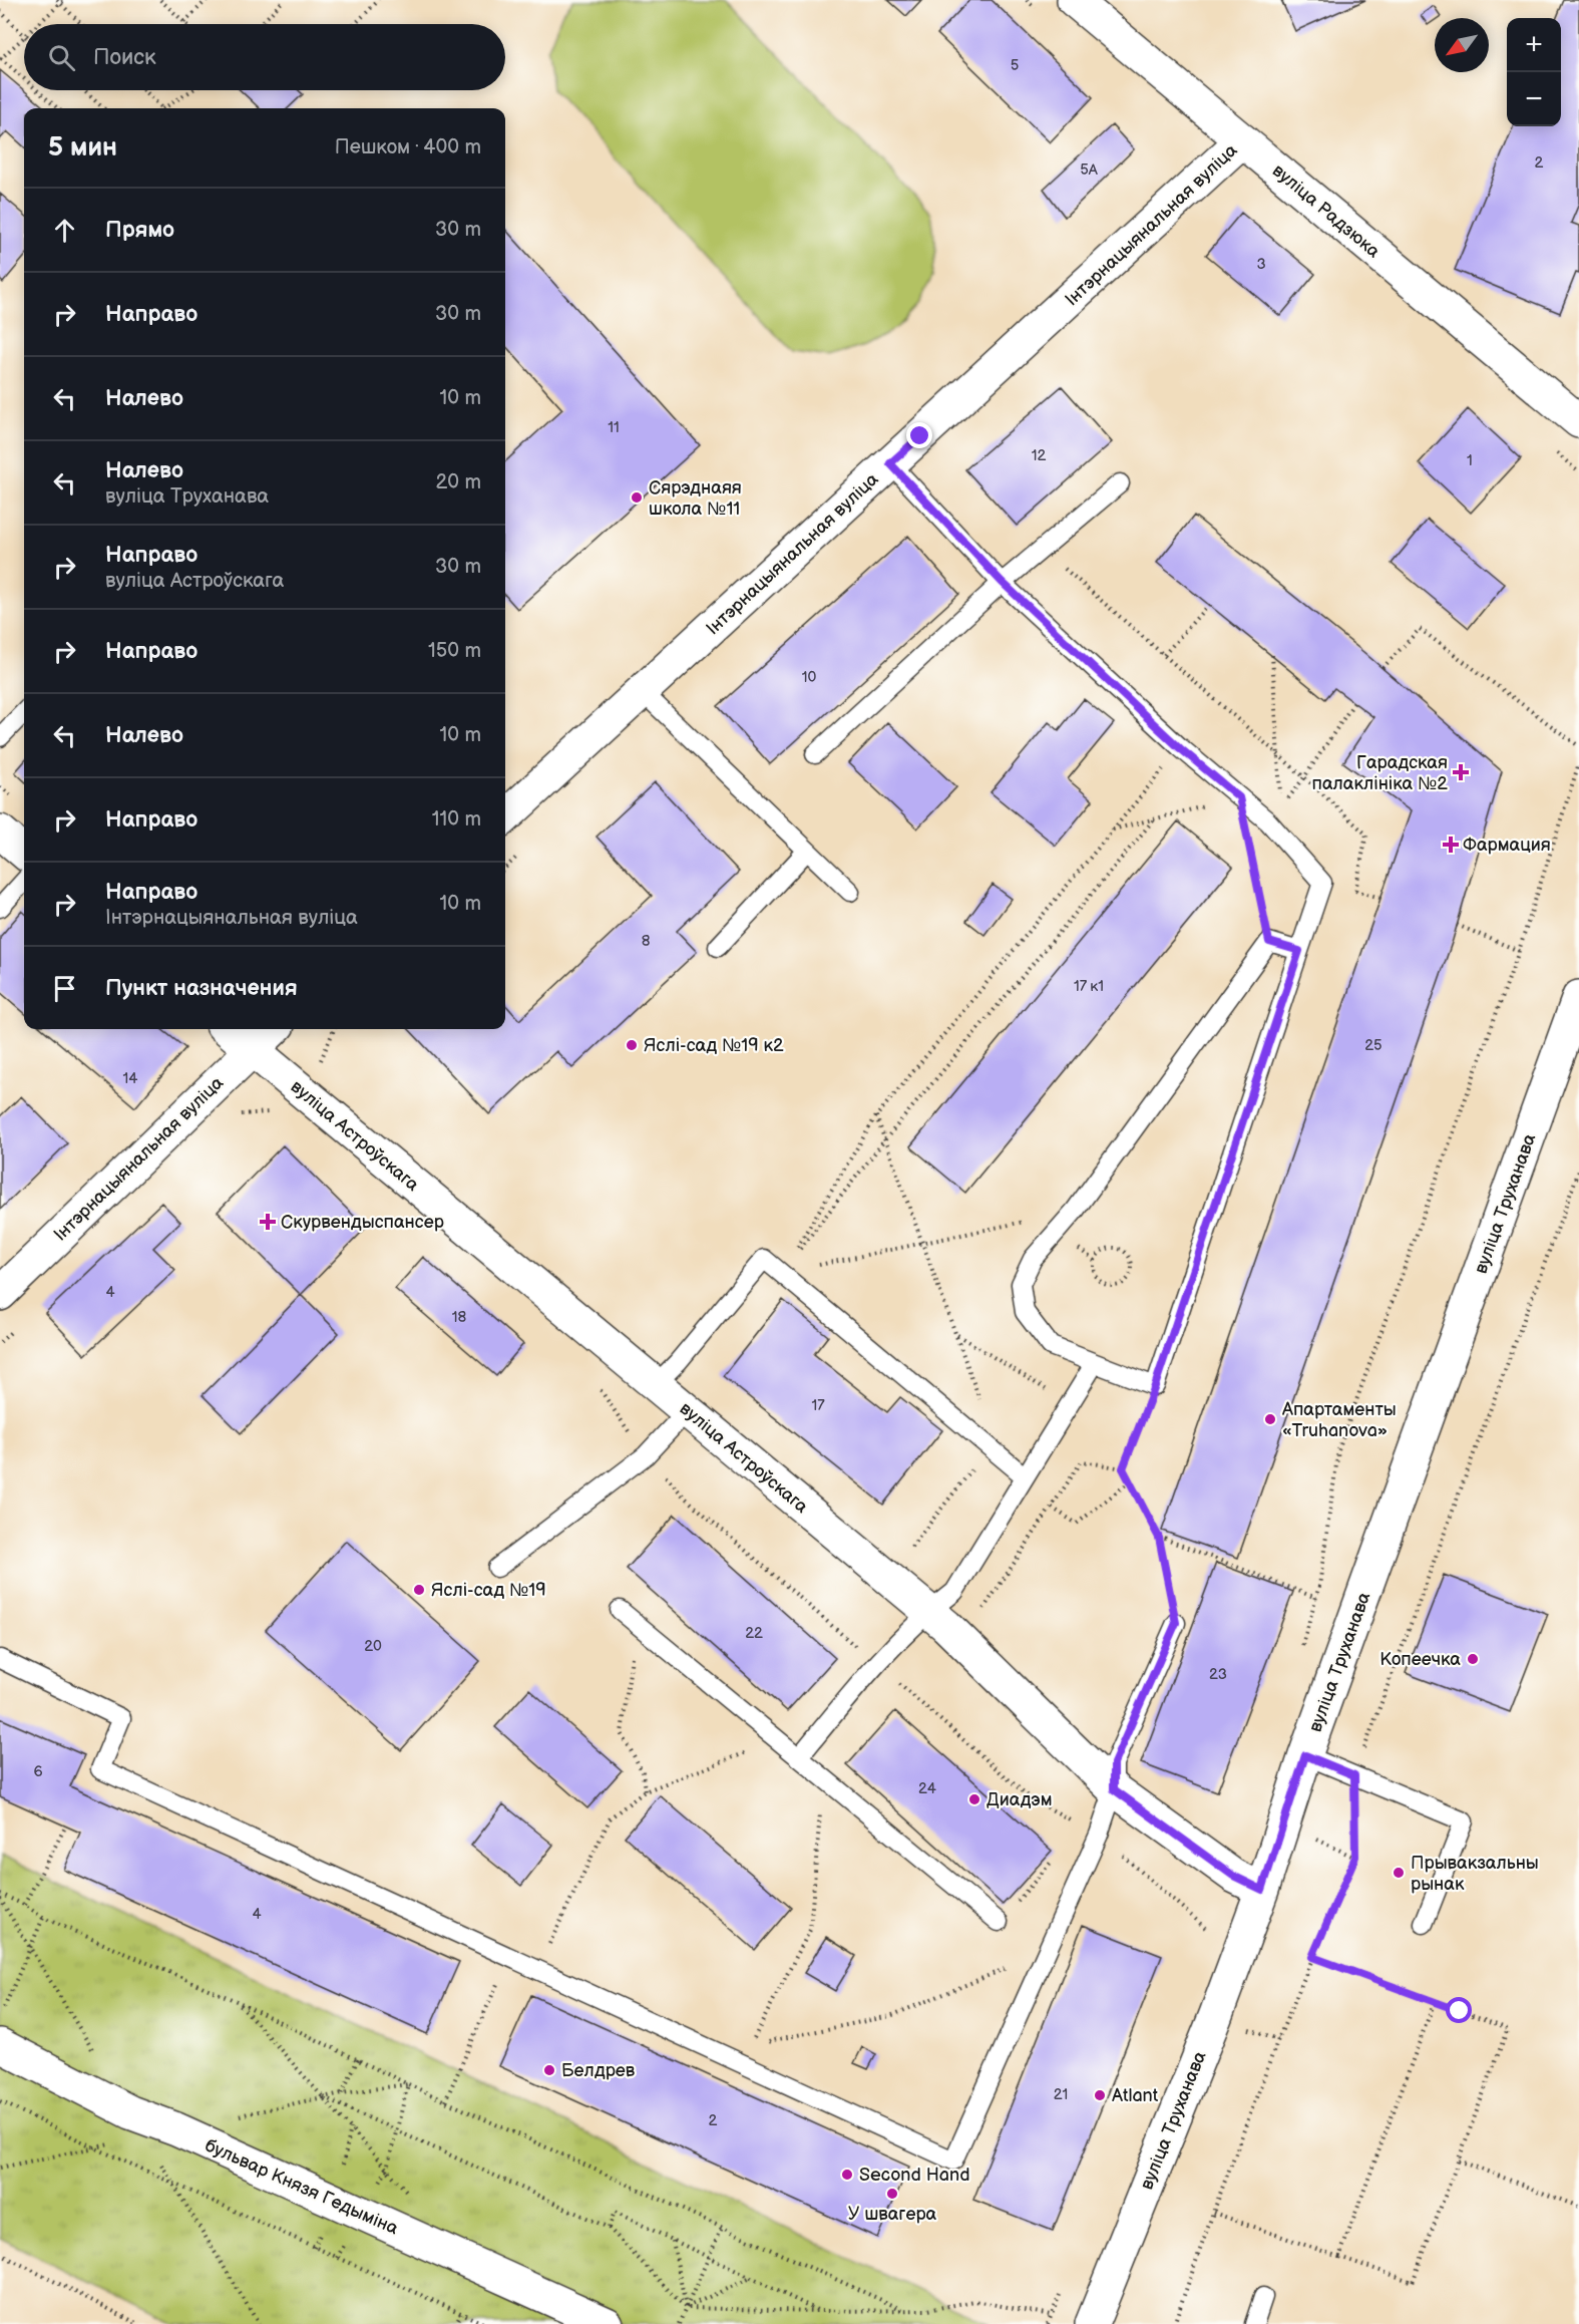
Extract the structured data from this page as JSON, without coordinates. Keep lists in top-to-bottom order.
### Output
{
  "streets": {
    "street": [
      "вуліца Радзюка",
      "Інтэрнацыянальная вуліца",
      "вуліца Астроўскага",
      "вуліца Труханава",
      "бульвар Князя Гедыміна"
    ]
  },
  "crossings": [
    ["вуліца Радзюка", "Інтэрнацыянальная вуліца"],
    ["Інтэрнацыянальная вуліца", "вуліца Астроўскага"],
    ["вуліца Астроўскага", "вуліца Труханава"]
  ],
  "places": {
    "other": [
      "Сярэднаяя школа №11",
      "Яслі-сад №19 к2",
      "Апартаменты «Truhanova»",
      "Яслі-сад №19",
      "Копеечка",
      "Диадэм",
      "Прывакзальны рынак",
      "Белдрев",
      "Atlant",
      "Second Hand",
      "У швагера"
    ],
    "health": ["Гарадская палаклініка №2", "Фармация", "Скурвендыспансер"]
  },
  "house_numbers": [
    "5",
    "2",
    "5А",
    "3",
    "11",
    "12",
    "1",
    "10",
    "8",
    "17 к1",
    "25",
    "14",
    "4",
    "18",
    "17",
    "22",
    "20",
    "23",
    "6",
    "24",
    "4",
    "21",
    "2"
  ],
  "north": "bottom left",
  "page": {
    "map_buttons": ["+", "−"],
    "search": "Поиск",
    "heading": ["5 мин", "Пешком · 400 m"],
    "list": [
      ["Прямо", "30 m"],
      ["Направо", "30 m"],
      ["Налево", "10 m"],
      ["Налево", "вуліца Труханава", "20 m"],
      ["Направо", "вуліца Астроўскага", "30 m"],
      ["Направо", "150 m"],
      ["Налево", "10 m"],
      ["Направо", "110 m"],
      ["Направо", "Інтэрнацыянальная вуліца", "10 m"],
      "Пункт назначения"
    ]
  }
}
